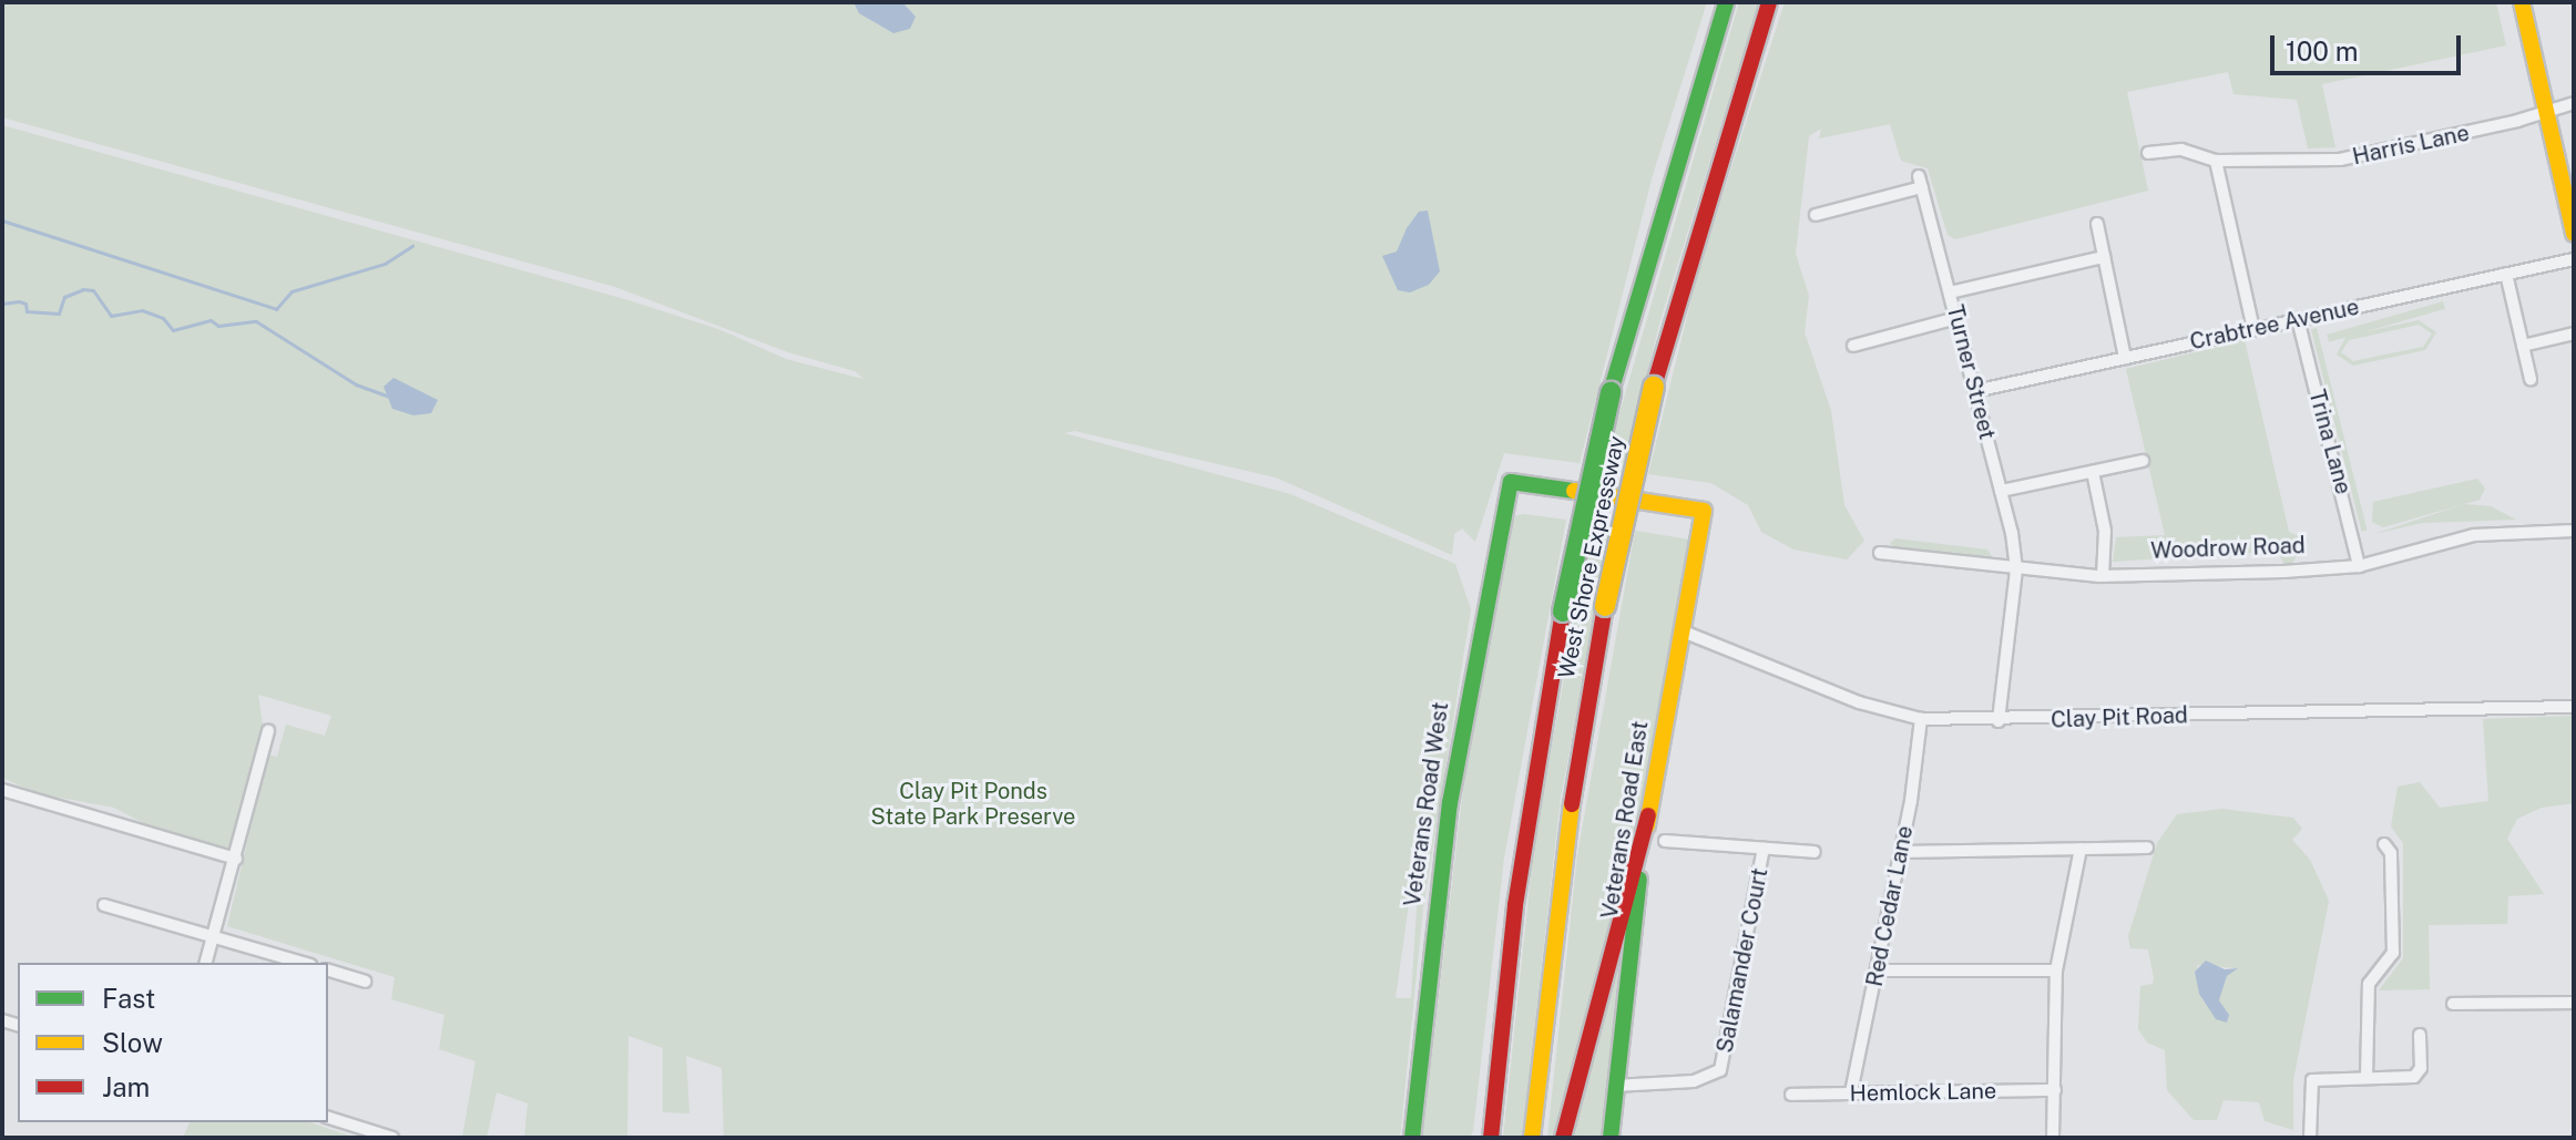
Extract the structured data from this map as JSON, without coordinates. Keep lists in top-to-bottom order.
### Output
{
  "streets": {
    "main road": ["West Shore Expressway", "Veterans Road West", "Veterans Road East"],
    "street": [
      "Harris Lane",
      "Crabtree Avenue",
      "Turner Street",
      "Trina Lane",
      "Woodrow Road",
      "Clay Pit Road",
      "Red Cedar Lane",
      "Salamander Court",
      "Hemlock Lane"
    ]
  },
  "crossings": [
    ["Crabtree Avenue", "Turner Street"],
    ["Crabtree Avenue", "Trina Lane"],
    ["Turner Street", "Woodrow Road"],
    ["Turner Street", "Clay Pit Road"],
    ["Trina Lane", "Woodrow Road"],
    ["Clay Pit Road", "Veterans Road East"],
    ["Clay Pit Road", "Red Cedar Lane"],
    ["Veterans Road West", "Veterans Road East"],
    ["Veterans Road East", "Salamander Court"],
    ["Red Cedar Lane", "Hemlock Lane"]
  ],
  "parks": ["Clay Pit Ponds State Park Preserve"],
  "legend": ["Fast", "Slow", "Jam"],
  "scale_bar": "100 m"
}
